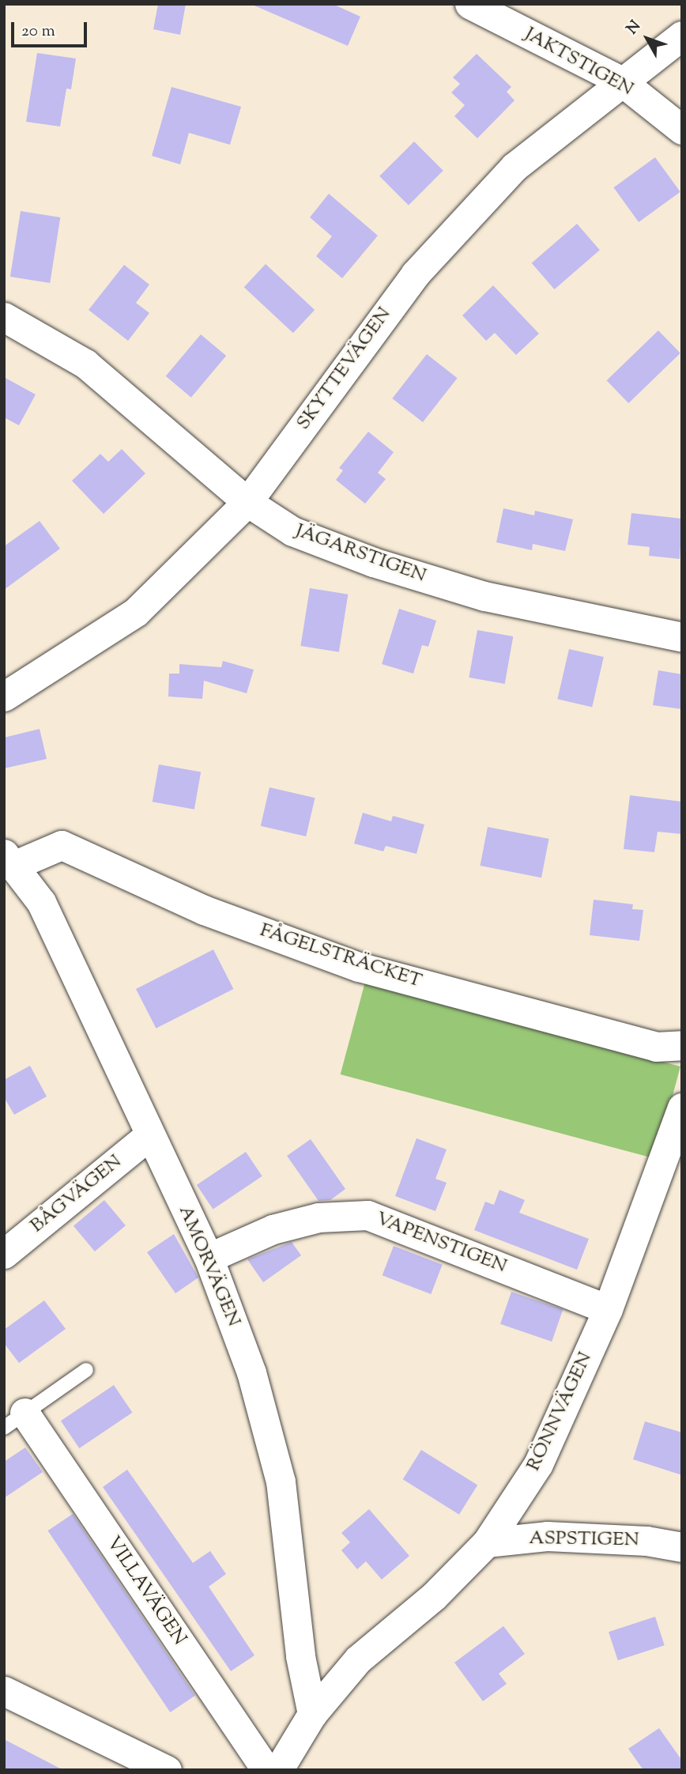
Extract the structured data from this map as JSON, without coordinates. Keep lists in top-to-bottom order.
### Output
{
  "streets": {
    "street": [
      "JAKTSTIGEN",
      "SKYTTEVÄGEN",
      "JÄGARSTIGEN",
      "FÅGELSTRÄCKET",
      "BÅGVÄGEN",
      "VAPENSTIGEN",
      "AMORVÄGEN",
      "RÖNNVÄGEN",
      "ASPSTIGEN",
      "VILLAVÄGEN"
    ]
  },
  "crossings": [
    ["JAKTSTIGEN", "SKYTTEVÄGEN"],
    ["SKYTTEVÄGEN", "JÄGARSTIGEN"],
    ["FÅGELSTRÄCKET", "AMORVÄGEN"],
    ["BÅGVÄGEN", "AMORVÄGEN"],
    ["VAPENSTIGEN", "AMORVÄGEN"],
    ["VAPENSTIGEN", "RÖNNVÄGEN"],
    ["AMORVÄGEN", "RÖNNVÄGEN"],
    ["RÖNNVÄGEN", "ASPSTIGEN"]
  ],
  "scale_bar": "20 m",
  "north": "top left"
}
